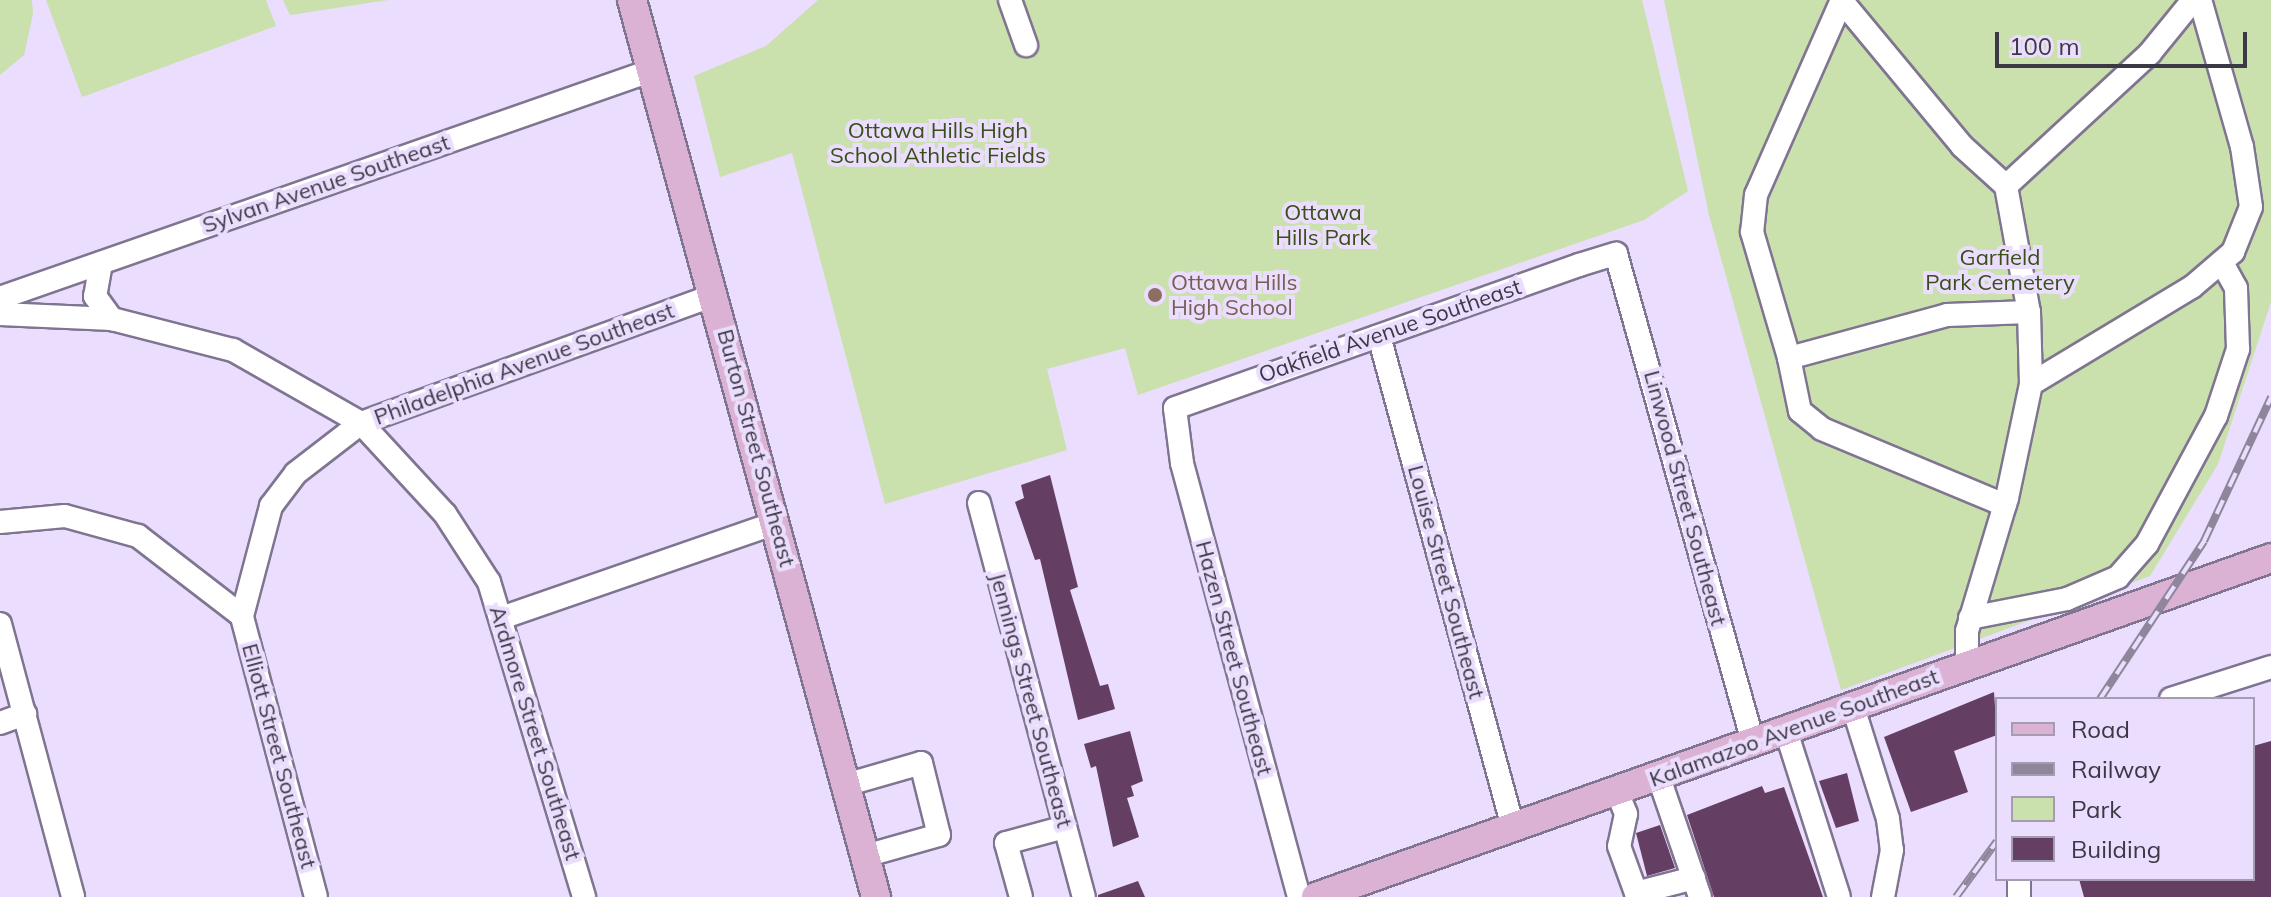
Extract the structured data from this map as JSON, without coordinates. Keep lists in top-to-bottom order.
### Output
{
  "streets": {
    "main road": ["Burton Street Southeast", "Kalamazoo Avenue Southeast"],
    "street": [
      "Sylvan Avenue Southeast",
      "Oakfield Avenue Southeast",
      "Philadelphia Avenue Southeast",
      "Linwood Street Southeast",
      "Louise Street Southeast",
      "Hazen Street Southeast",
      "Jennings Street Southeast",
      "Ardmore Street Southeast",
      "Elliott Street Southeast"
    ]
  },
  "crossings": [
    ["Sylvan Avenue Southeast", "Burton Street Southeast"],
    ["Oakfield Avenue Southeast", "Linwood Street Southeast"],
    ["Oakfield Avenue Southeast", "Louise Street Southeast"],
    ["Oakfield Avenue Southeast", "Hazen Street Southeast"],
    ["Philadelphia Avenue Southeast", "Burton Street Southeast"],
    ["Philadelphia Avenue Southeast", "Ardmore Street Southeast"],
    ["Philadelphia Avenue Southeast", "Elliott Street Southeast"],
    ["Linwood Street Southeast", "Kalamazoo Avenue Southeast"],
    ["Louise Street Southeast", "Kalamazoo Avenue Southeast"]
  ],
  "parks": ["Ottawa Hills High School Athletic Fields", "Ottawa Hills Park", "Garfield Park Cemetery"],
  "places": ["Ottawa Hills High School"],
  "legend": [
    "Road",
    "Railway",
    "Park",
    "Building"
  ],
  "scale_bar": "100 m"
}
